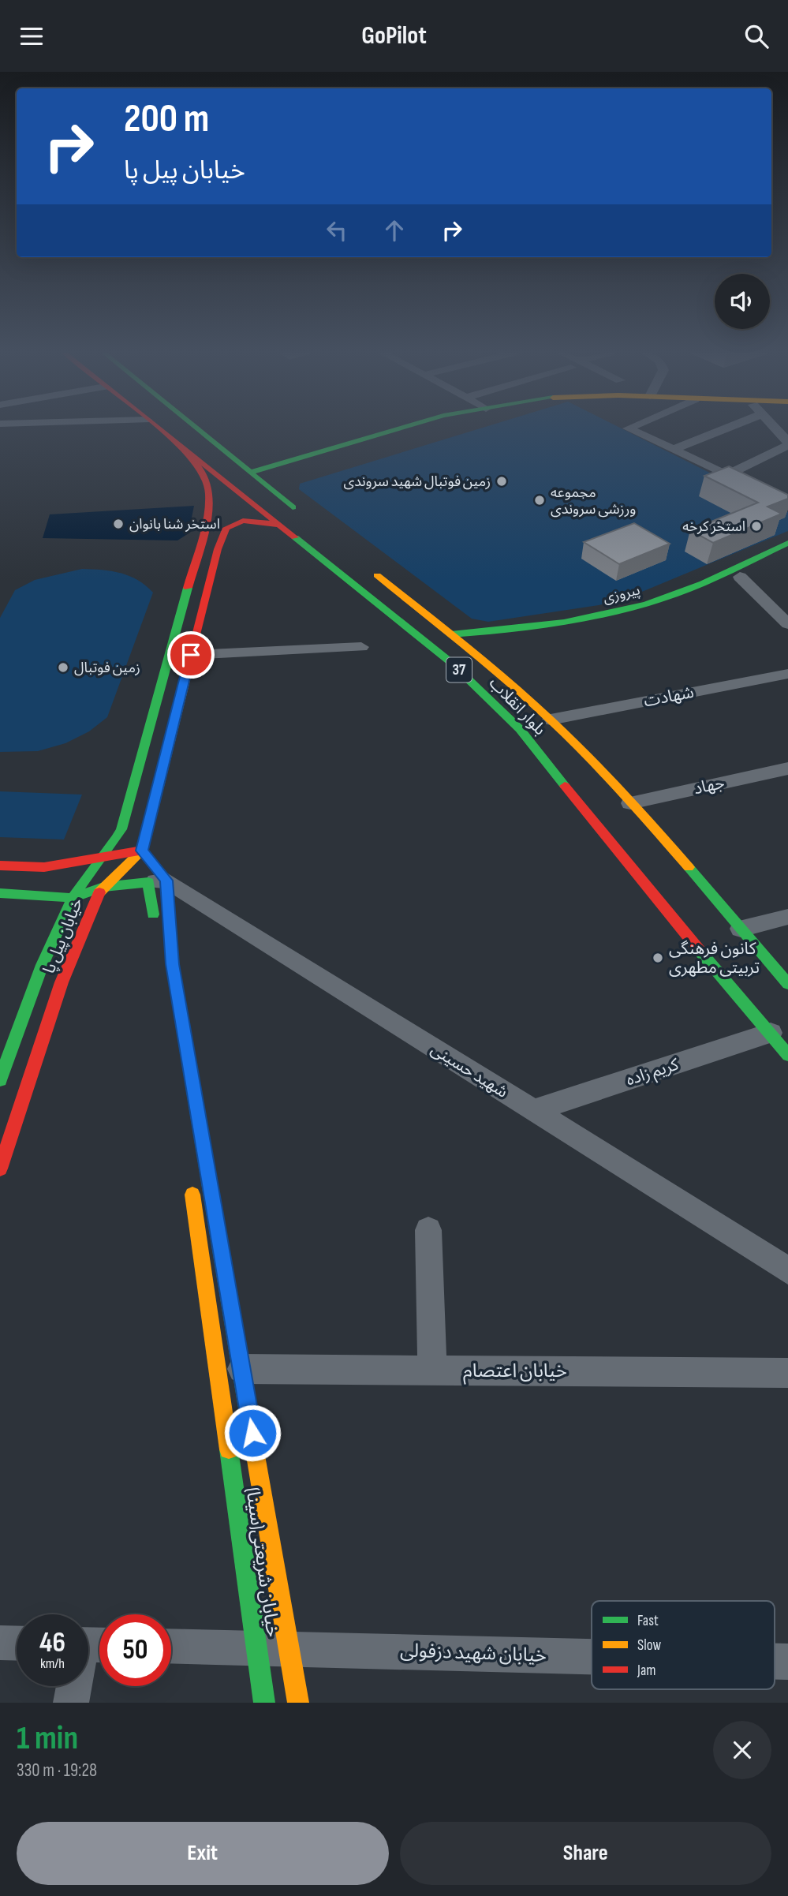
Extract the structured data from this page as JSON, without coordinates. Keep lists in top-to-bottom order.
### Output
{
  "streets": {
    "main road": [
      "پیروزی",
      "37",
      "بلوار انقلاب",
      "خیابان پیل پا",
      "خیابان شریعتی(سینا)"
    ],
    "street": [
      "شهادت",
      "جهاد",
      "شهید حسینی",
      "کریم زاده",
      "خیابان اعتصام",
      "خیابان شهید دزفولی"
    ]
  },
  "crossings": [
    ["پیروزی", "بلوار انقلاب"],
    ["شهادت", "بلوار انقلاب"],
    ["بلوار انقلاب", "جهاد"],
    ["بلوار انقلاب", "خیابان پیل پا"],
    ["بلوار انقلاب", "کریم زاده"],
    ["شهید حسینی", "کریم زاده"],
    ["شهید حسینی", "خیابان شریعتی(سینا)"],
    ["خیابان اعتصام", "خیابان شریعتی(سینا)"],
    ["خیابان شریعتی(سینا)", "خیابان شهید دزفولی"]
  ],
  "places": [
    "زمین فوتبال شهید سروندی",
    "مجموعه ورزشی سروندی",
    "استخر شنا بانوان",
    "استخر کرخه",
    "زمین فوتبال",
    "کانون فرهنگی تربیتی مطهری"
  ],
  "legend": ["Fast", "Slow", "Jam"],
  "page": {
    "header": "GoPilot",
    "turn": ["200 m", "خیابان پیل پا"],
    "speed": "46 km/h",
    "limit": "50",
    "heading": ["1 min", "330 m · 19:28"],
    "buttons": ["Exit", "Share"]
  }
}
